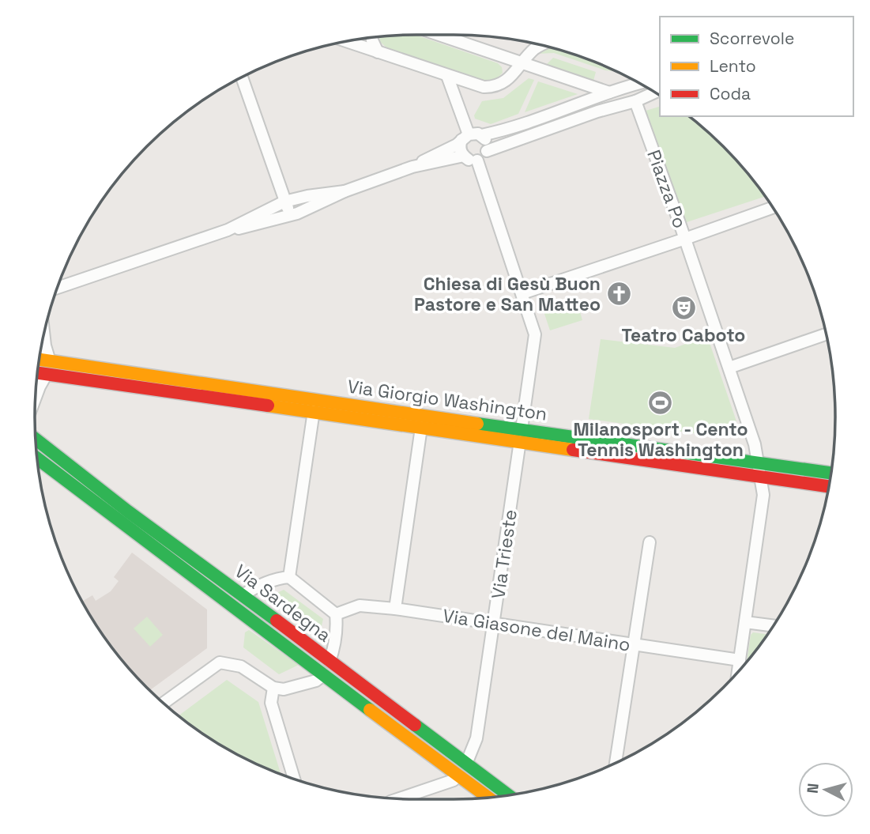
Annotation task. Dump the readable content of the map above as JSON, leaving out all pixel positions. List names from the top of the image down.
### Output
{
  "streets": {
    "main road": ["Via Giorgio Washington", "Via Sardegna"],
    "street": ["Piazza Po", "Via Trieste", "Via Giasone del Maino"]
  },
  "crossings": [
    ["Via Giorgio Washington", "Via Trieste"],
    ["Via Trieste", "Via Sardegna"],
    ["Via Trieste", "Via Giasone del Maino"]
  ],
  "places": {
    "church": ["Chiesa di Gesù Buon Pastore e San Matteo"],
    "theatre": ["Teatro Caboto"],
    "sports": ["Milanosport - Cento Tennis Washington"]
  },
  "legend": ["Scorrevole", "Lento", "Coda"],
  "north": "left"
}
